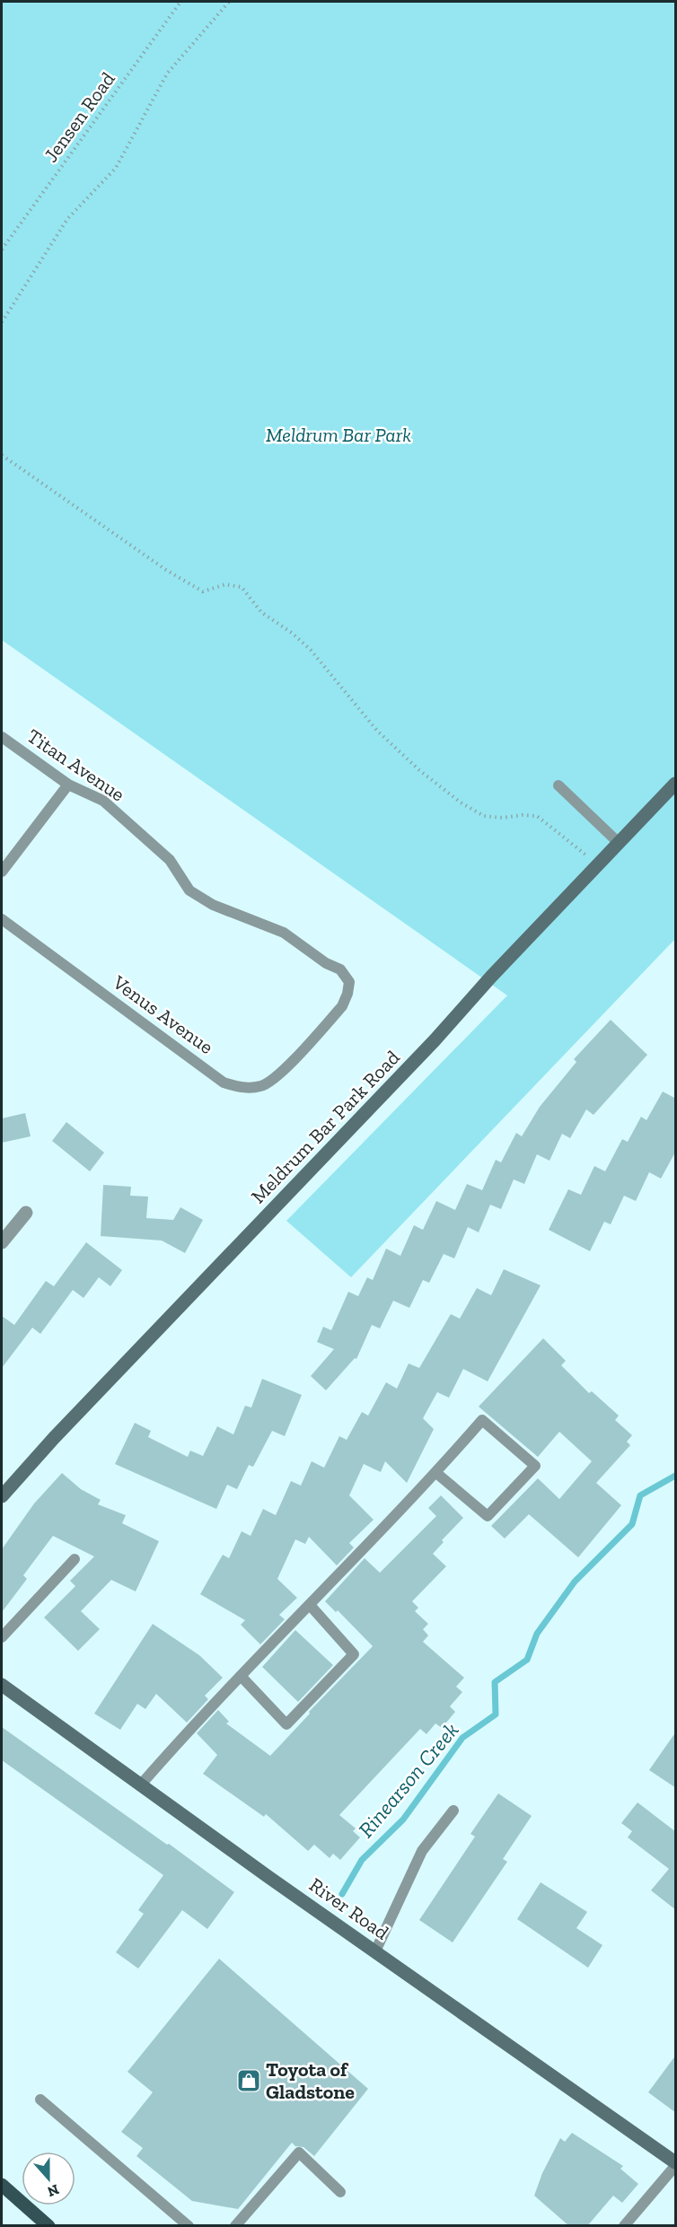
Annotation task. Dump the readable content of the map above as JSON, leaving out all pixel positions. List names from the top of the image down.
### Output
{
  "streets": {
    "street": ["Meldrum Bar Park Road", "River Road"],
    "lane": ["Titan Avenue", "Venus Avenue"],
    "path": ["Jensen Road"]
  },
  "crossings": [
    ["Titan Avenue", "Venus Avenue"]
  ],
  "water": ["Rinearson Creek"],
  "parks": ["Meldrum Bar Park"],
  "places": {
    "shop": ["Toyota of Gladstone"]
  },
  "north": "bottom"
}
